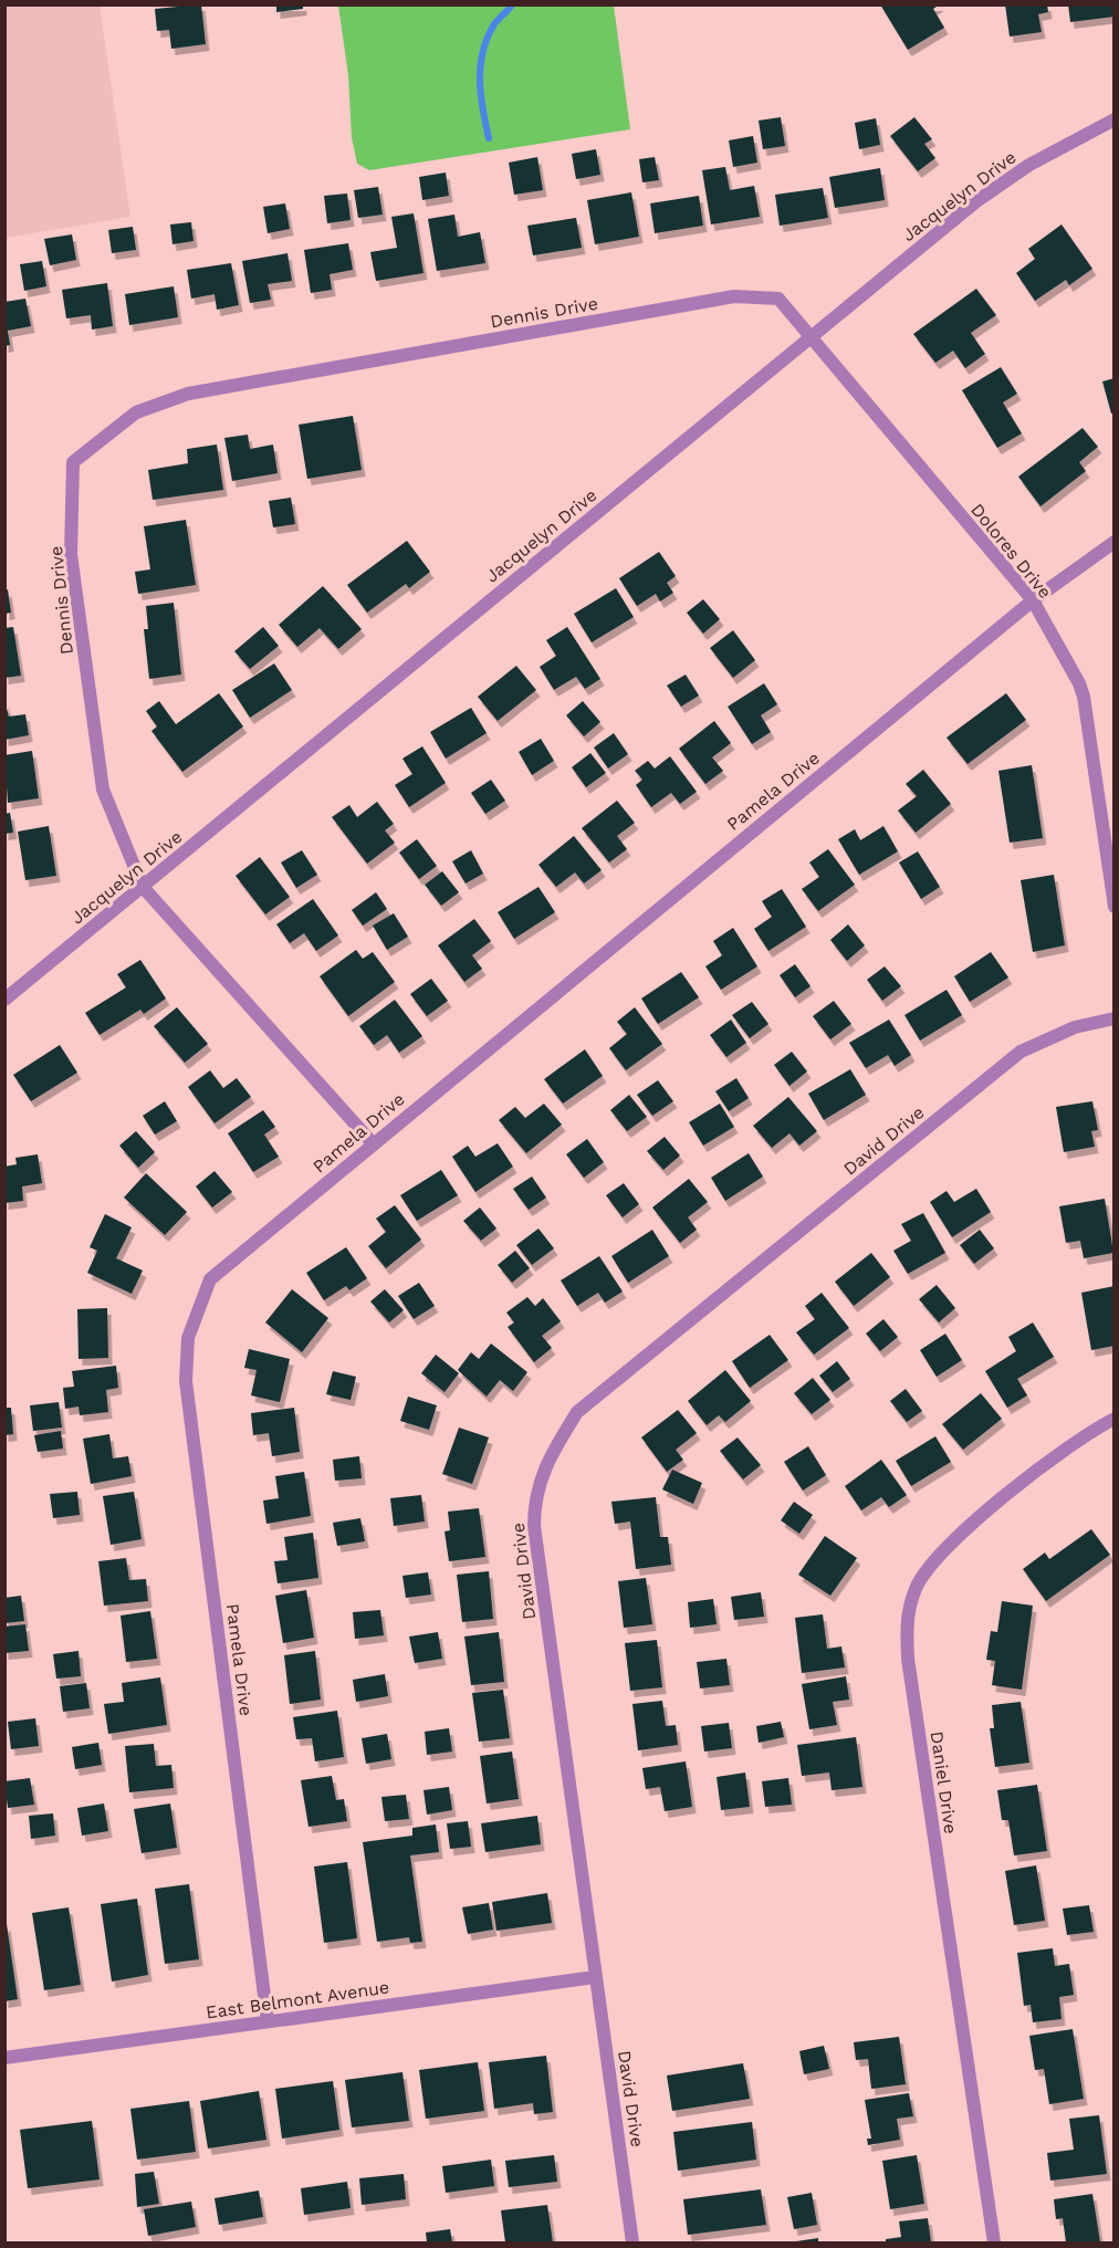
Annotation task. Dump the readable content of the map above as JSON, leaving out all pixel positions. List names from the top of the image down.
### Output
{
  "streets": {
    "street": [
      "Jacquelyn Drive",
      "Dennis Drive",
      "Dolores Drive",
      "Pamela Drive",
      "David Drive",
      "Daniel Drive",
      "East Belmont Avenue"
    ]
  },
  "crossings": [
    ["Jacquelyn Drive", "Dennis Drive"],
    ["Jacquelyn Drive", "Dolores Drive"],
    ["Dennis Drive", "Dolores Drive"],
    ["Dennis Drive", "Pamela Drive"],
    ["Dolores Drive", "Pamela Drive"],
    ["Pamela Drive", "East Belmont Avenue"],
    ["David Drive", "East Belmont Avenue"]
  ]
}
